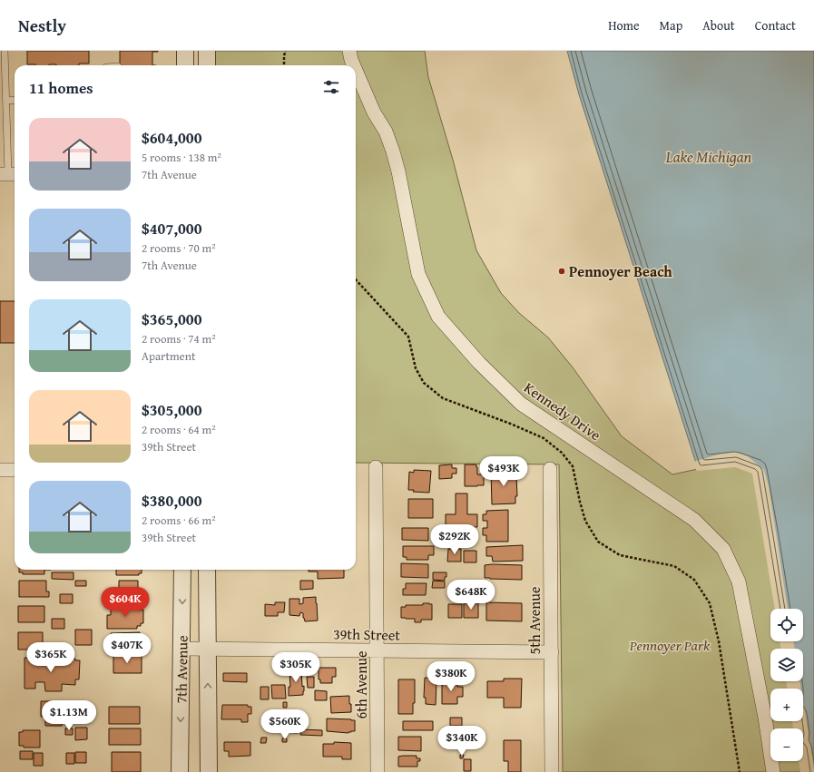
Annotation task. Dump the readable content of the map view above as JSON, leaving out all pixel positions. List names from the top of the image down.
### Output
{
  "streets": {
    "street": [
      "Kennedy Drive",
      "5th Avenue",
      "39th Street",
      "7th Avenue",
      "6th Avenue"
    ]
  },
  "crossings": [
    ["5th Avenue", "39th Street"],
    ["39th Street", "7th Avenue"],
    ["39th Street", "6th Avenue"]
  ],
  "water": ["Lake Michigan"],
  "parks": ["Pennoyer Park"],
  "places": ["Pennoyer Beach"],
  "page": {
    "header": "Nestly",
    "nav": [
      "Home",
      "Map",
      "About",
      "Contact"
    ],
    "heading": "11 homes",
    "list": [
      {
        "name": "$604,000",
        "note": "5 rooms · 138 m² · 7th Avenue"
      },
      {
        "name": "$407,000",
        "note": "2 rooms · 70 m² · 7th Avenue"
      },
      {
        "name": "$365,000",
        "note": "2 rooms · 74 m² · Apartment"
      },
      {
        "name": "$305,000",
        "note": "2 rooms · 64 m² · 39th Street"
      },
      {
        "name": "$380,000",
        "note": "2 rooms · 66 m² · 39th Street"
      }
    ],
    "price": [
      "$493K",
      "$292K",
      "$648K",
      "$604K",
      "$407K",
      "$365K",
      "$305K",
      "$380K",
      "$1.13M",
      "$560K",
      "$340K"
    ],
    "map_buttons": ["+", "−"]
  }
}
